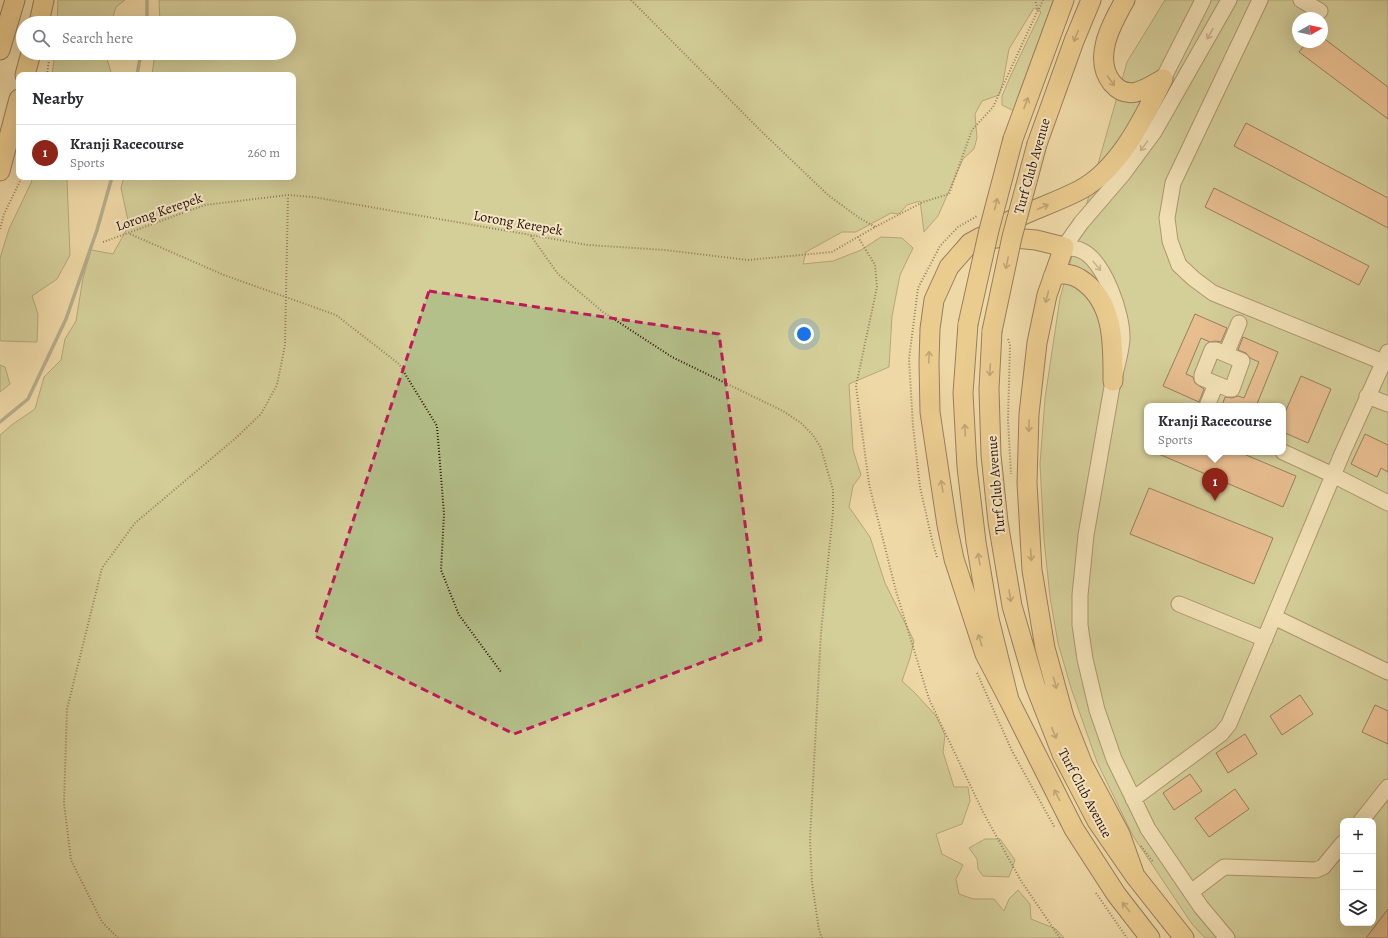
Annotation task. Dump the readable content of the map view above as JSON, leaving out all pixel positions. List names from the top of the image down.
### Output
{
  "streets": {
    "main road": ["Turf Club Avenue"],
    "path": ["Lorong Kerepek"]
  },
  "north": "right",
  "page": {
    "search": "Search here",
    "heading": "Nearby",
    "list": [
      {
        "mark": "1",
        "name": "Kranji Racecourse",
        "note": "Sports",
        "value": "260 m"
      }
    ],
    "popup": ["Kranji Racecourse", "Sports"],
    "pins": "1",
    "map_buttons": ["+", "−"]
  }
}
